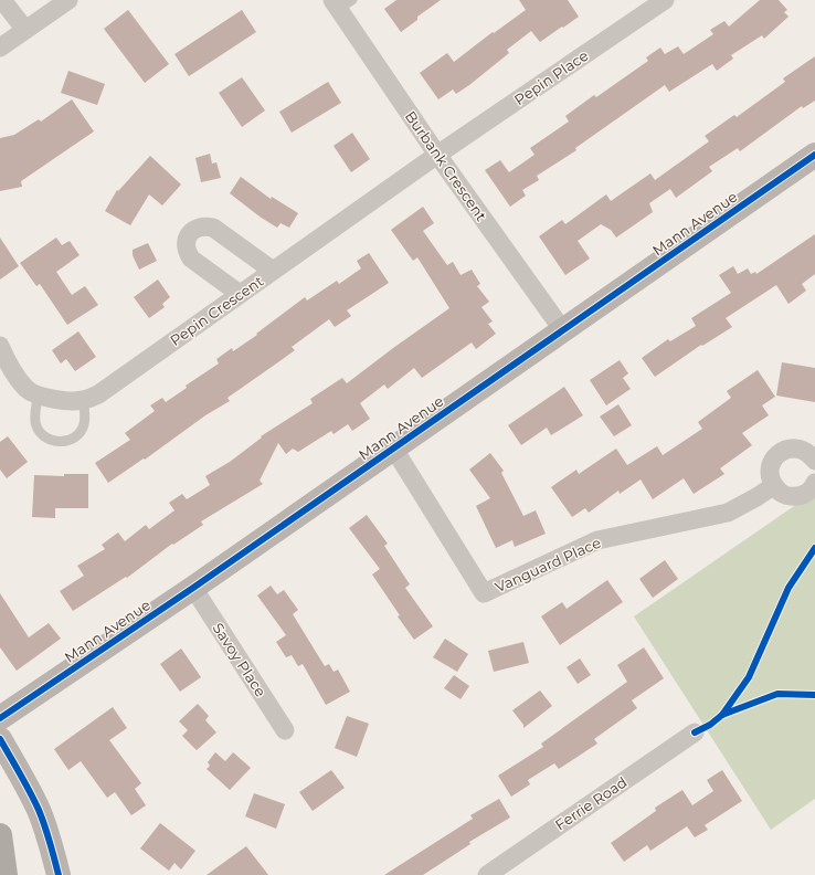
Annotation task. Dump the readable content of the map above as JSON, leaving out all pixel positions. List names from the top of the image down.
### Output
{
  "streets": {
    "main road": ["Mann Avenue"],
    "street": [
      "Pepin Place",
      "Burbank Crescent",
      "Pepin Crescent",
      "Vanguard Place",
      "Savoy Place",
      "Ferrie Road"
    ]
  },
  "crossings": [
    ["Pepin Place", "Burbank Crescent"],
    ["Pepin Place", "Pepin Crescent"],
    ["Burbank Crescent", "Mann Avenue"],
    ["Burbank Crescent", "Pepin Crescent"],
    ["Mann Avenue", "Vanguard Place"],
    ["Mann Avenue", "Savoy Place"]
  ]
}
